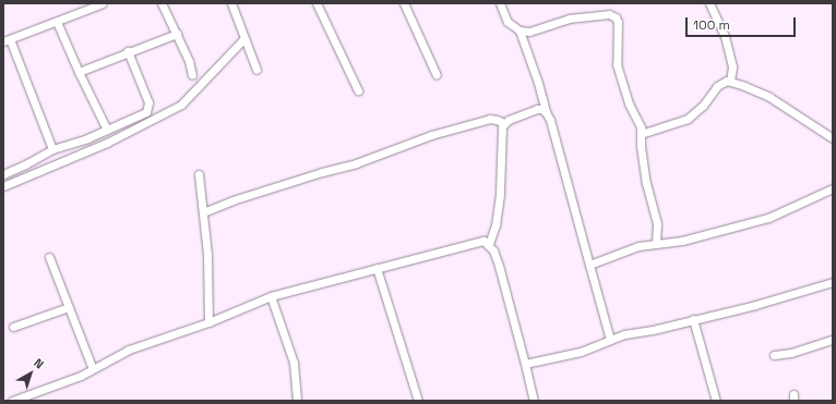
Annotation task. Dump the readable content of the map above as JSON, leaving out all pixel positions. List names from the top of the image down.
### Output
{
  "scale_bar": "100 m",
  "north": "top right"
}
